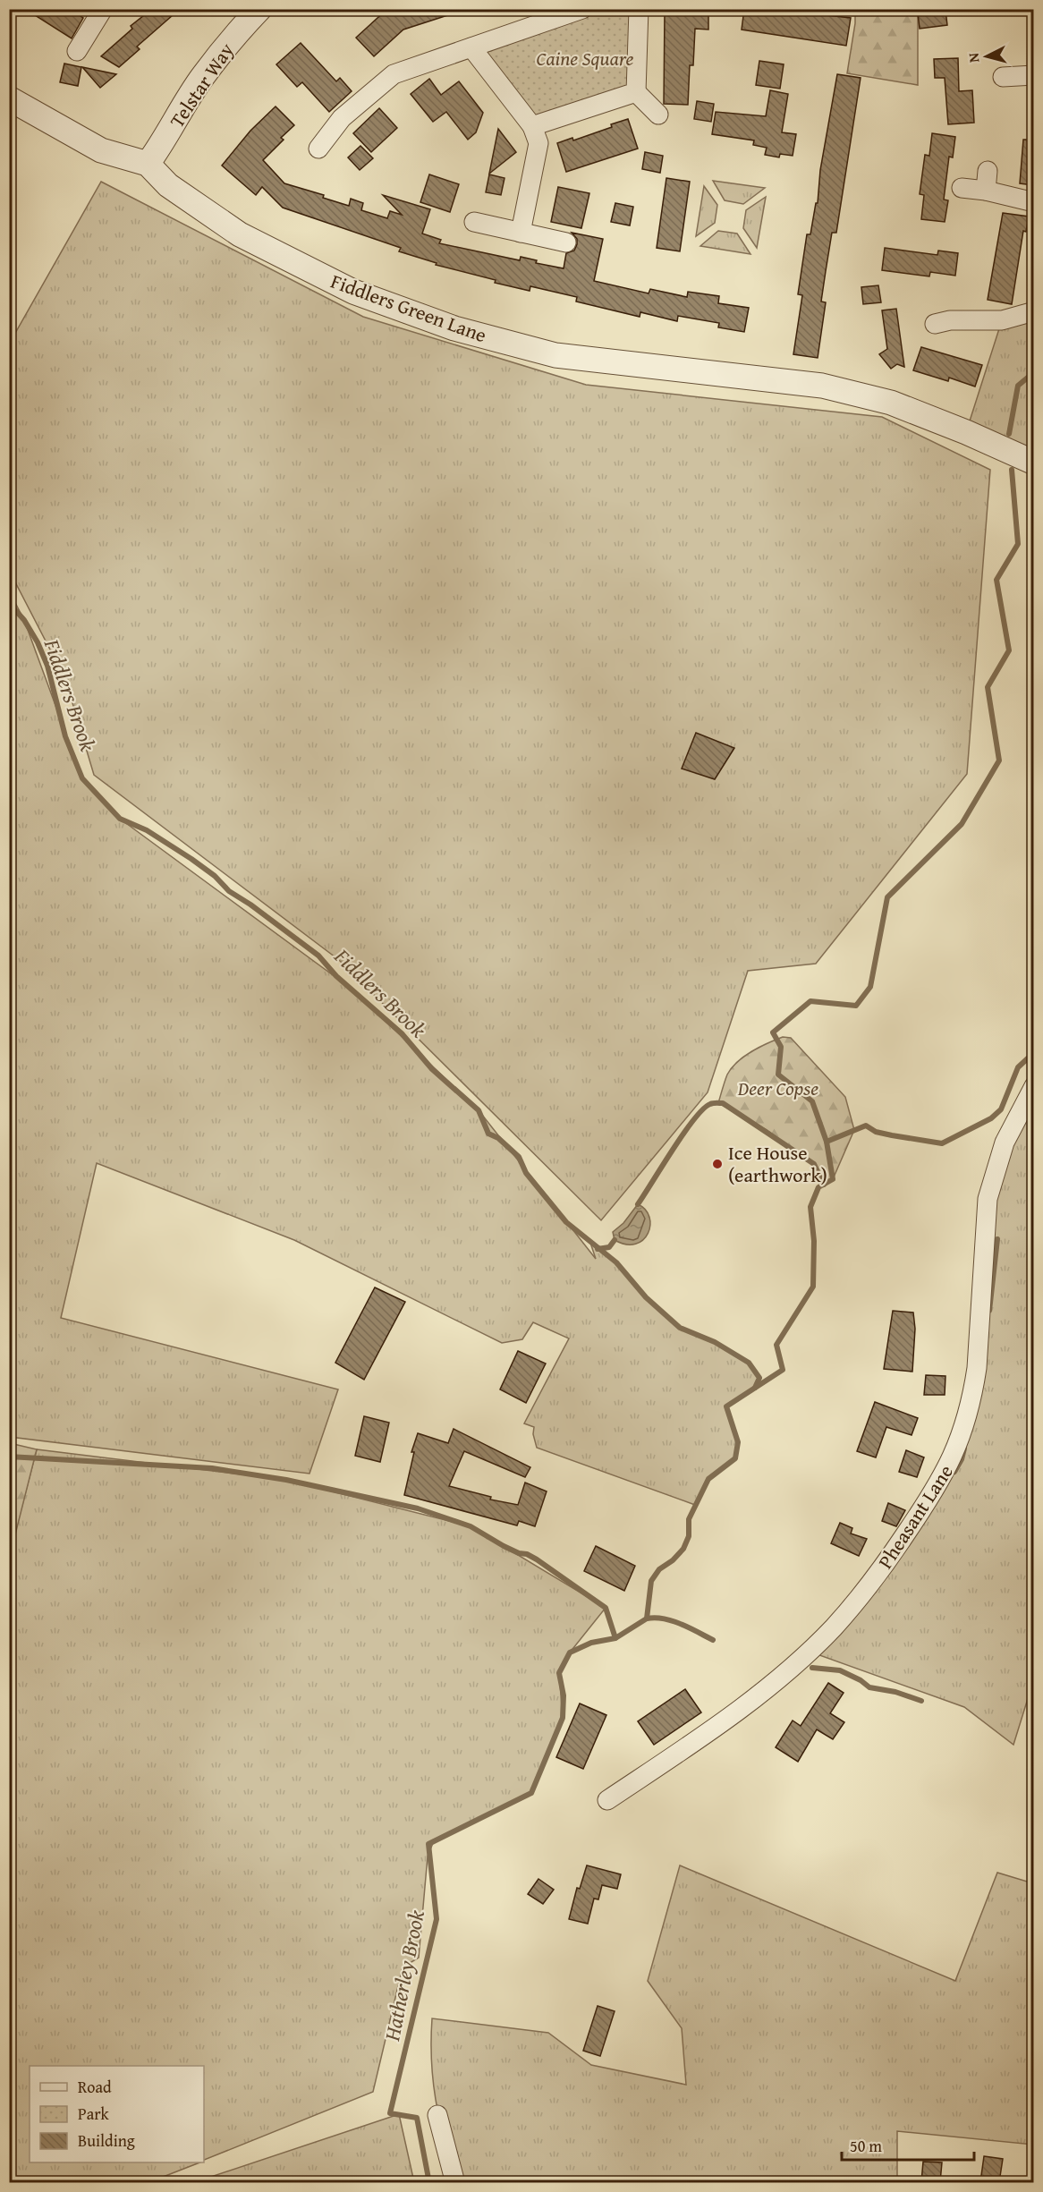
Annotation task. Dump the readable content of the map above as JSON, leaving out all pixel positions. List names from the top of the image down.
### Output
{
  "streets": {
    "street": ["Telstar Way", "Fiddlers Green Lane", "Pheasant Lane"]
  },
  "crossings": [
    ["Telstar Way", "Fiddlers Green Lane"]
  ],
  "water": ["Fiddlers Brook", "Hatherley Brook"],
  "parks": ["Caine Square", "Deer Copse"],
  "places": ["Ice House (earthwork)"],
  "legend": ["Road", "Park", "Building"],
  "scale_bar": "50 m",
  "north": "left"
}
